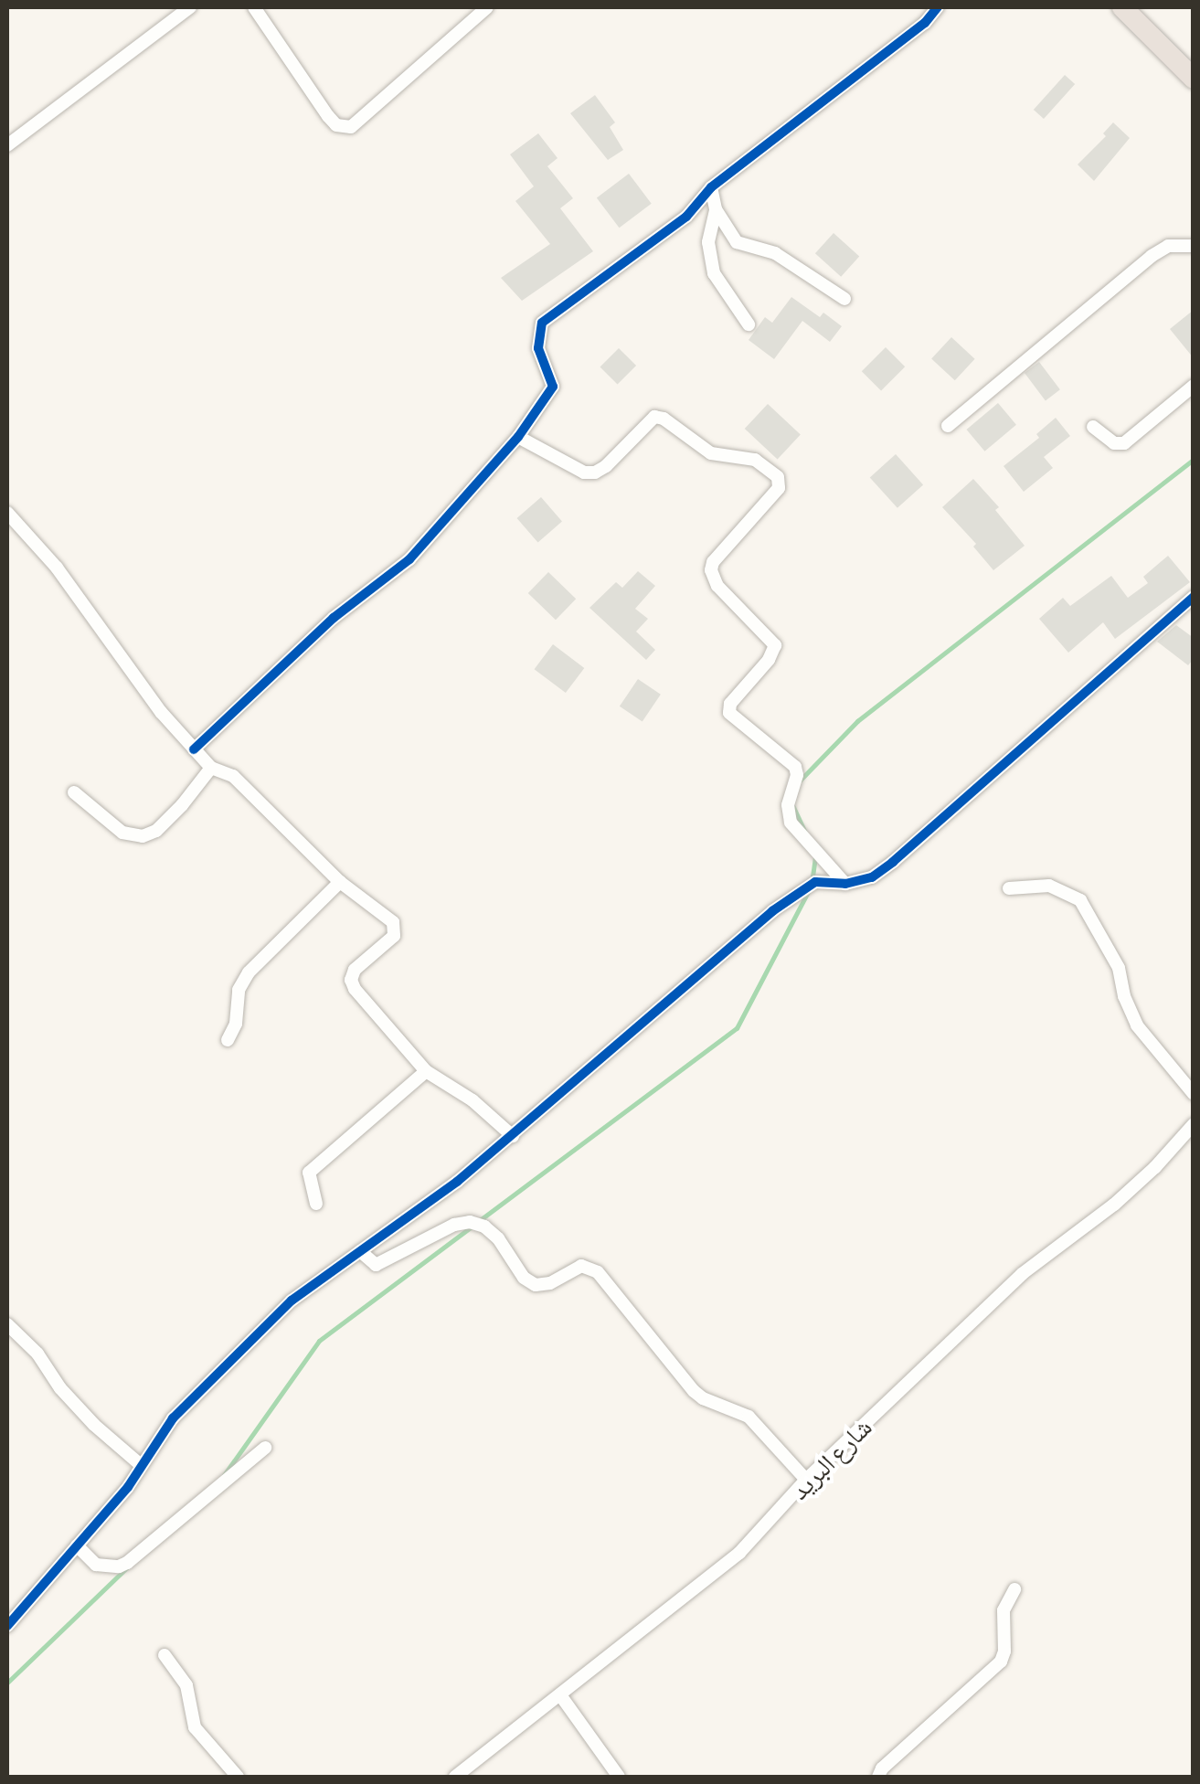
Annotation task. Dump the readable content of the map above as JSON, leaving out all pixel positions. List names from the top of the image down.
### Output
{
  "streets": {
    "street": ["شارع البريد"]
  }
}
